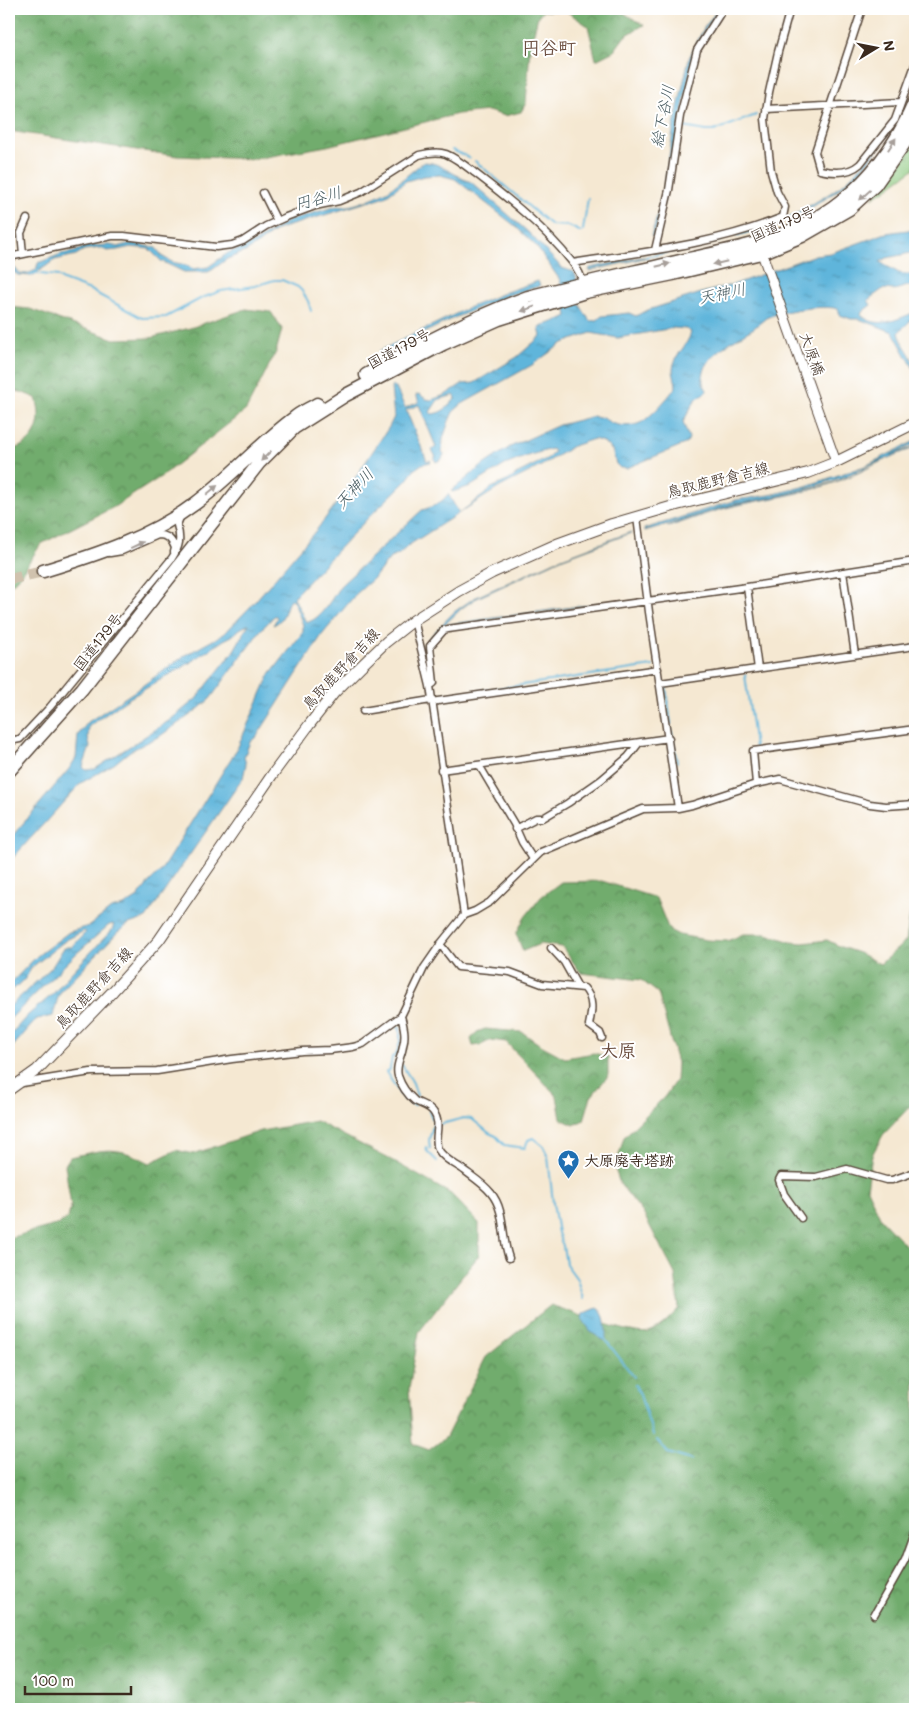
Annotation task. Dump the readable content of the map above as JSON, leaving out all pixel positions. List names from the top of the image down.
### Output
{
  "streets": {
    "highway": ["国道179号"],
    "main road": ["鳥取鹿野倉吉線"],
    "street": ["大原橋"]
  },
  "crossings": [
    ["国道179号", "大原橋"],
    ["大原橋", "鳥取鹿野倉吉線"]
  ],
  "districts": ["円谷町", "大原"],
  "water": ["絵下谷川", "円谷川", "天神川"],
  "places": {
    "place": ["大原廃寺塔跡"]
  },
  "scale_bar": "100 m",
  "north": "right"
}
